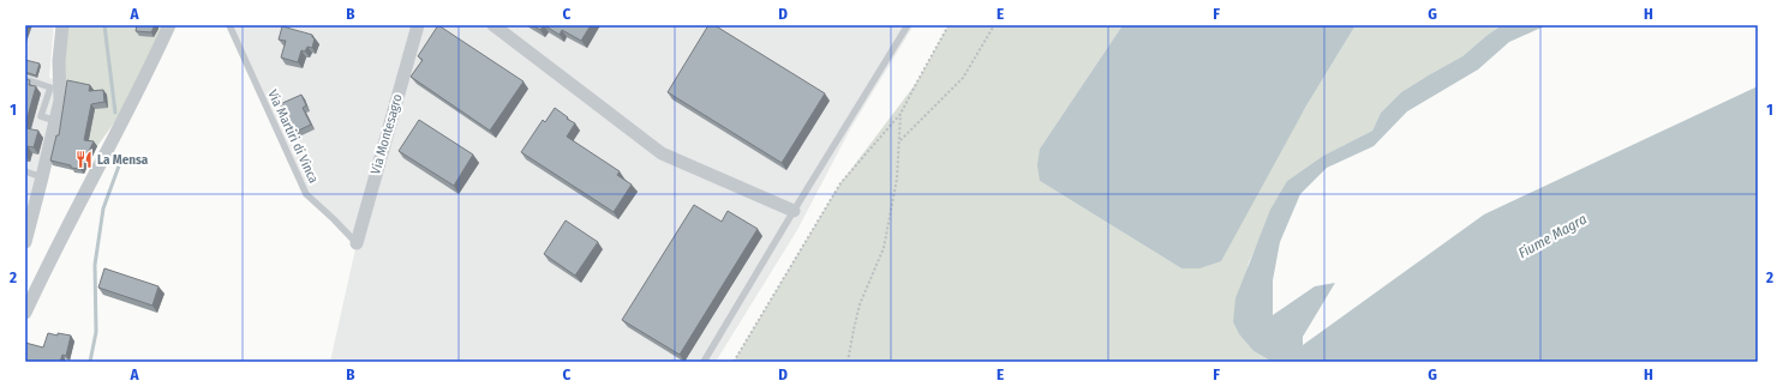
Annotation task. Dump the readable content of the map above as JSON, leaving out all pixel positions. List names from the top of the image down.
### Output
{
  "streets": {
    "street": ["Via Montesagro"],
    "lane": ["Via Martiri di Vinca"]
  },
  "crossings": [
    ["Via Montesagro", "Via Martiri di Vinca"]
  ],
  "water": ["Fiume Magra"],
  "places": {
    "restaurant": ["La Mensa"]
  },
  "grid": {
    "columns": [
      "A",
      "B",
      "C",
      "D",
      "E",
      "F",
      "G",
      "H"
    ],
    "rows": ["1", "2"]
  }
}
